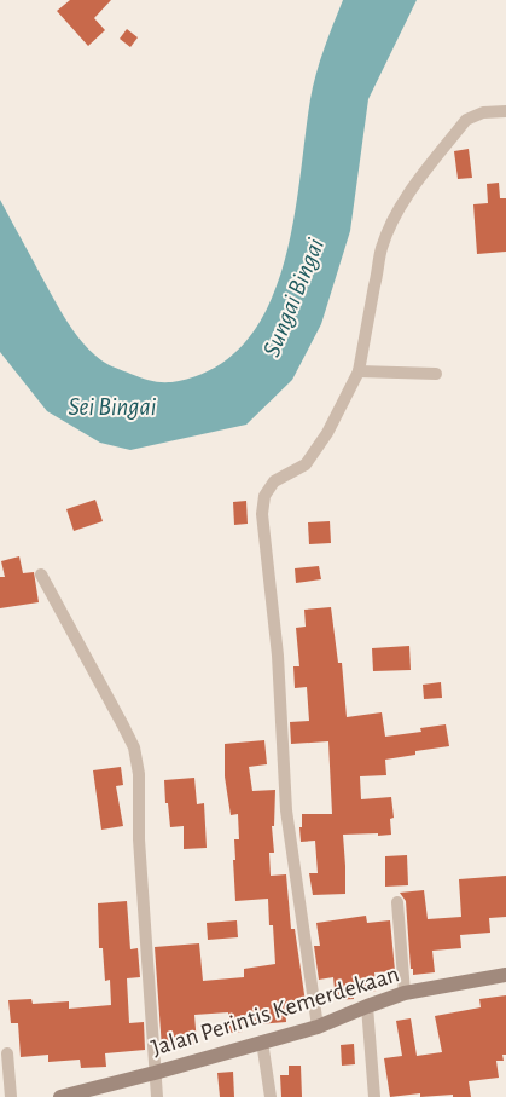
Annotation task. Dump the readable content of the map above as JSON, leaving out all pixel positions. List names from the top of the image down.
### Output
{
  "streets": {
    "street": ["Jalan Perintis Kemerdekaan"]
  },
  "water": ["Sungai Bingai", "Sei Bingai"]
}
